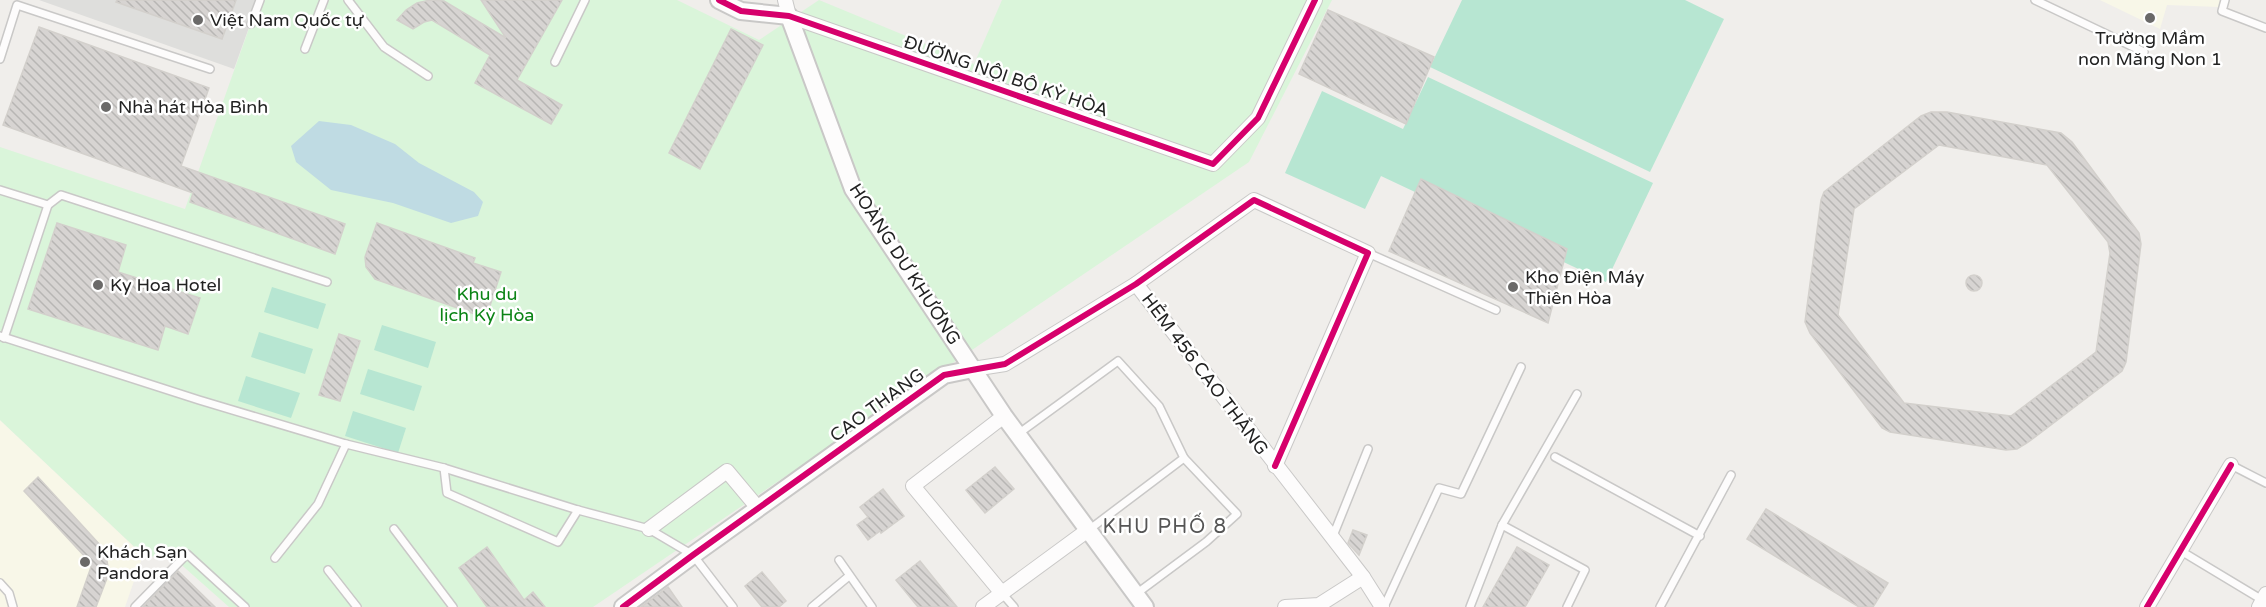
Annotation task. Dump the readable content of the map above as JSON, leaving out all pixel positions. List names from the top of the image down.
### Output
{
  "streets": {
    "street": [
      "ĐƯỜNG NỘI BỘ KỲ HÒA",
      "HOÀNG DƯ KHƯƠNG",
      "HẺM 456 CAO THẮNG",
      "CAO THANG"
    ]
  },
  "crossings": [
    ["ĐƯỜNG NỘI BỘ KỲ HÒA", "HOÀNG DƯ KHƯƠNG"],
    ["HOÀNG DƯ KHƯƠNG", "CAO THANG"],
    ["HẺM 456 CAO THẮNG", "CAO THANG"]
  ],
  "districts": ["KHU PHỐ 8"],
  "parks": ["Khu du lịch Kỳ Hòa"],
  "places": [
    "Trường Mầm non Măng Non 1",
    "Việt Nam Quốc tự",
    "Nhà hát Hòa Bình",
    "Ky Hoa Hotel",
    "Kho Điện Máy Thiên Hòa",
    "Khách Sạn Pandora"
  ]
}
